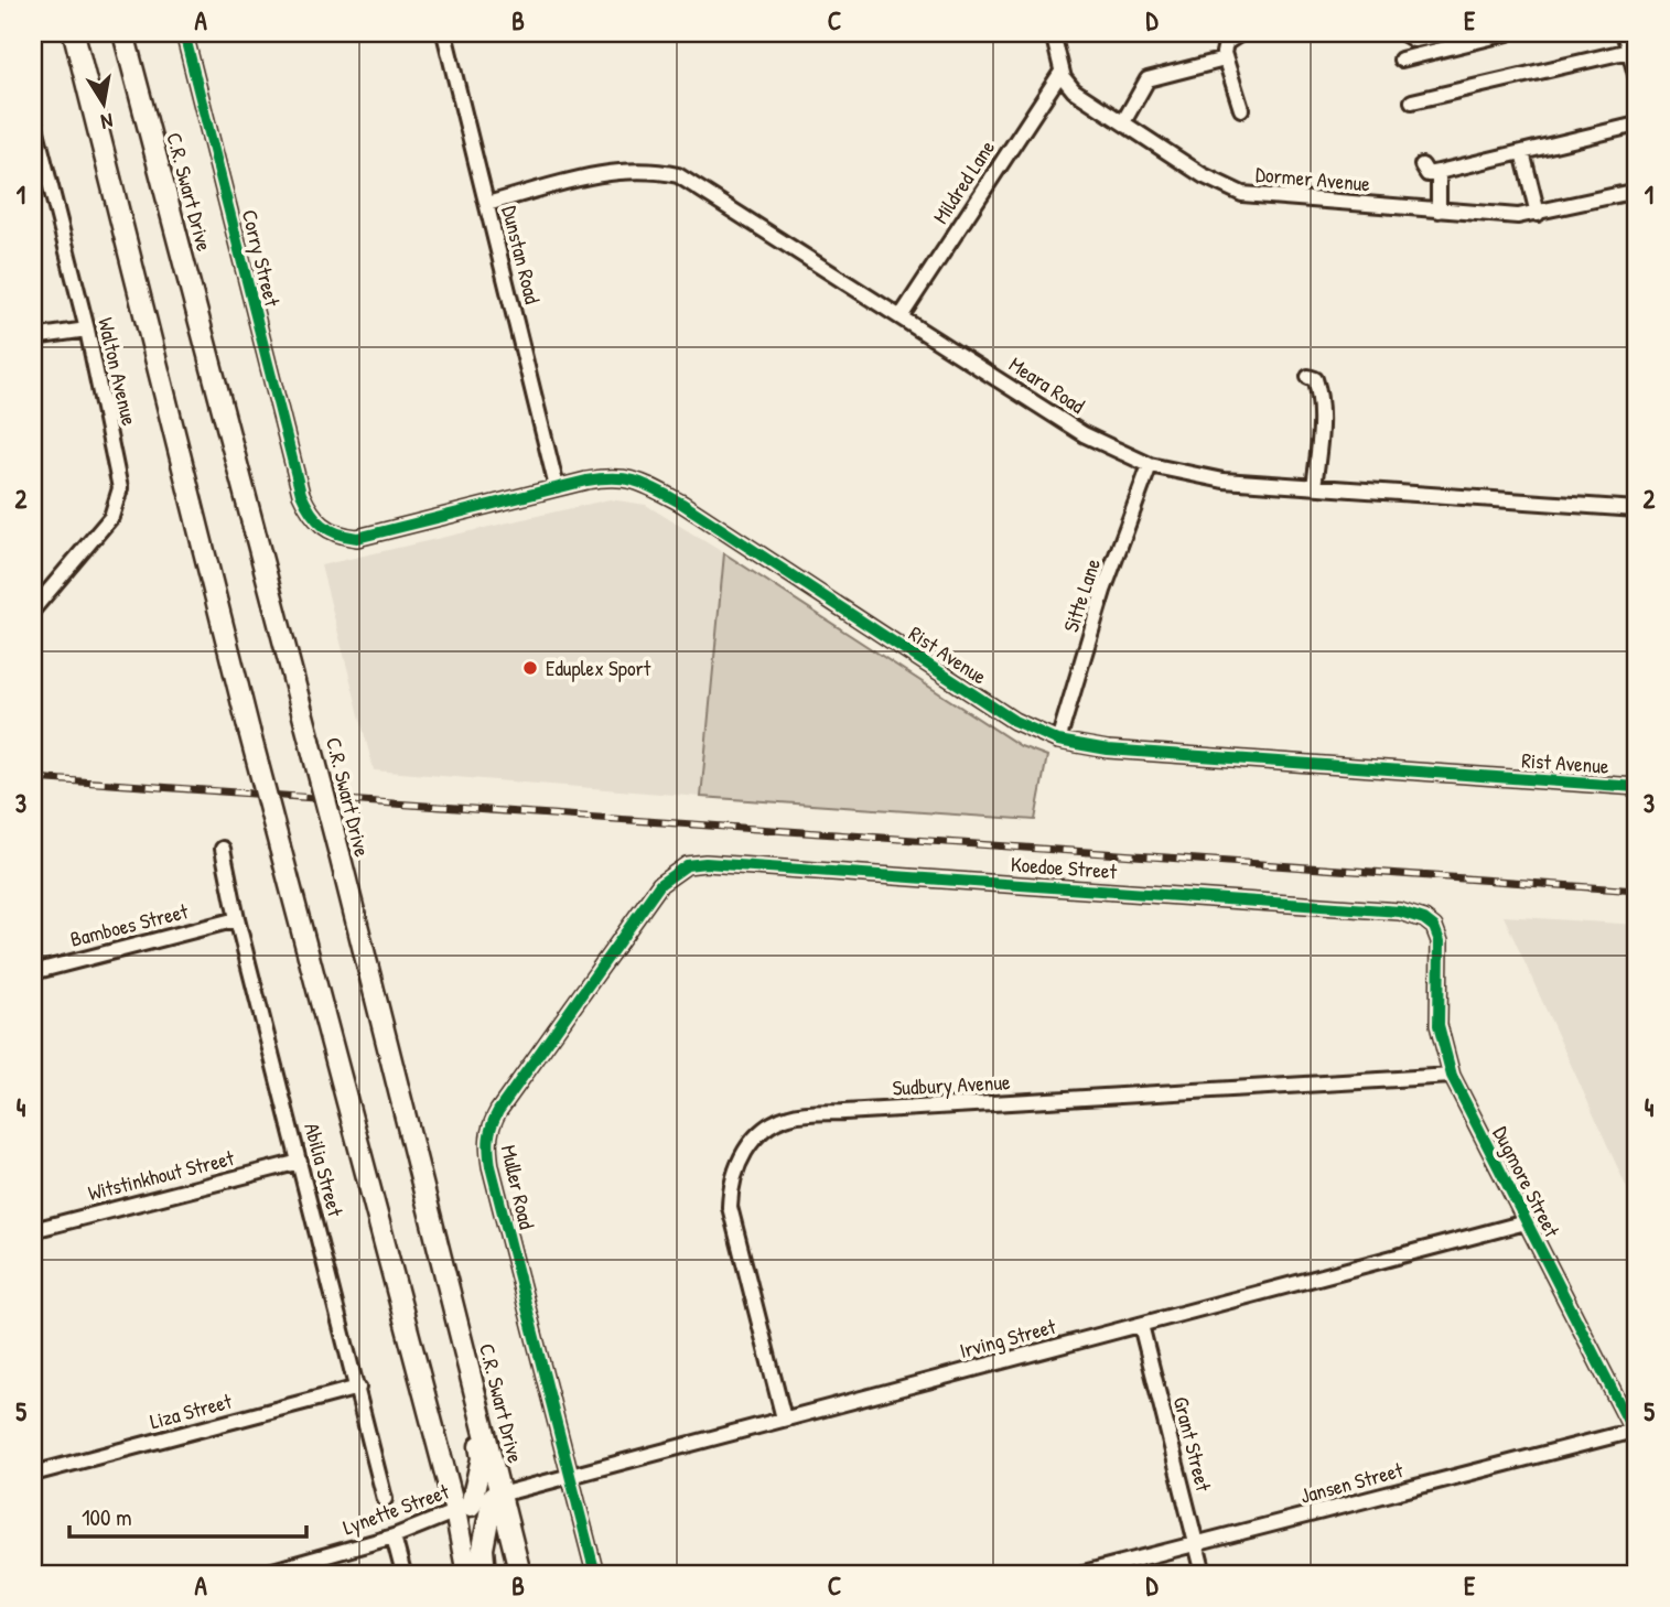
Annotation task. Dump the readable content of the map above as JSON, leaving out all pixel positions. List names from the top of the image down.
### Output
{
  "streets": {
    "main road": ["C.R. Swart Drive"],
    "street": [
      "Dormer Avenue",
      "Mildred Lane",
      "Dunstan Road",
      "Corry Street",
      "Walton Avenue",
      "Meara Road",
      "Sitte Lane",
      "Rist Avenue",
      "Koedoe Street",
      "Bamboes Street",
      "Sudbury Avenue",
      "Abilia Street",
      "Witstinkhout Street",
      "Dugmore Street",
      "Muller Road",
      "Irving Street",
      "Liza Street",
      "Grant Street",
      "Jansen Street",
      "Lynette Street"
    ]
  },
  "crossings": [
    ["Dormer Avenue", "Mildred Lane"],
    ["Mildred Lane", "Meara Road"],
    ["C.R. Swart Drive", "Irving Street"],
    ["C.R. Swart Drive", "Lynette Street"],
    ["Dunstan Road", "Meara Road"],
    ["Dunstan Road", "Rist Avenue"],
    ["Corry Street", "Rist Avenue"],
    ["Meara Road", "Sitte Lane"],
    ["Sitte Lane", "Rist Avenue"],
    ["Koedoe Street", "Dugmore Street"],
    ["Koedoe Street", "Muller Road"],
    ["Bamboes Street", "Abilia Street"],
    ["Sudbury Avenue", "Dugmore Street"],
    ["Sudbury Avenue", "Irving Street"],
    ["Abilia Street", "Witstinkhout Street"],
    ["Abilia Street", "Liza Street"],
    ["Dugmore Street", "Irving Street"],
    ["Dugmore Street", "Jansen Street"],
    ["Muller Road", "Irving Street"],
    ["Irving Street", "Grant Street"],
    ["Irving Street", "Lynette Street"],
    ["Grant Street", "Jansen Street"]
  ],
  "places": ["Eduplex Sport"],
  "scale_bar": "100 m",
  "north": "bottom",
  "grid": {
    "columns": [
      "A",
      "B",
      "C",
      "D",
      "E"
    ],
    "rows": [
      "1",
      "2",
      "3",
      "4",
      "5"
    ]
  }
}
